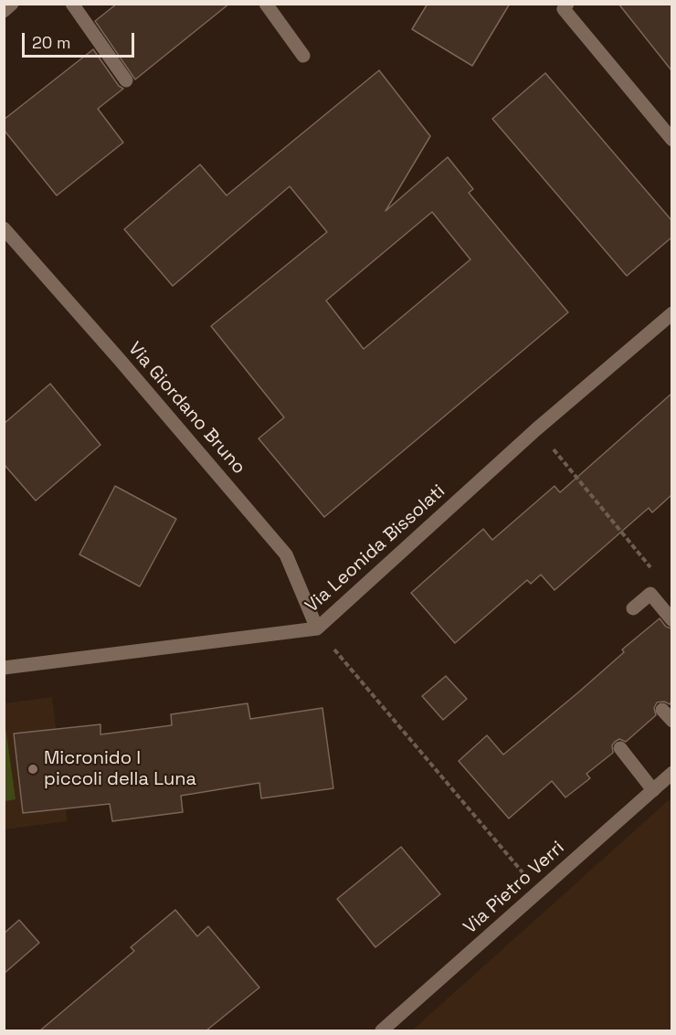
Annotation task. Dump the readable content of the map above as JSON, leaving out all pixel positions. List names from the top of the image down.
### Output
{
  "streets": {
    "street": ["Via Giordano Bruno", "Via Leonida Bissolati", "Via Pietro Verri"]
  },
  "crossings": [
    ["Via Giordano Bruno", "Via Leonida Bissolati"]
  ],
  "places": ["Micronido I piccoli della Luna"],
  "scale_bar": "20 m"
}
